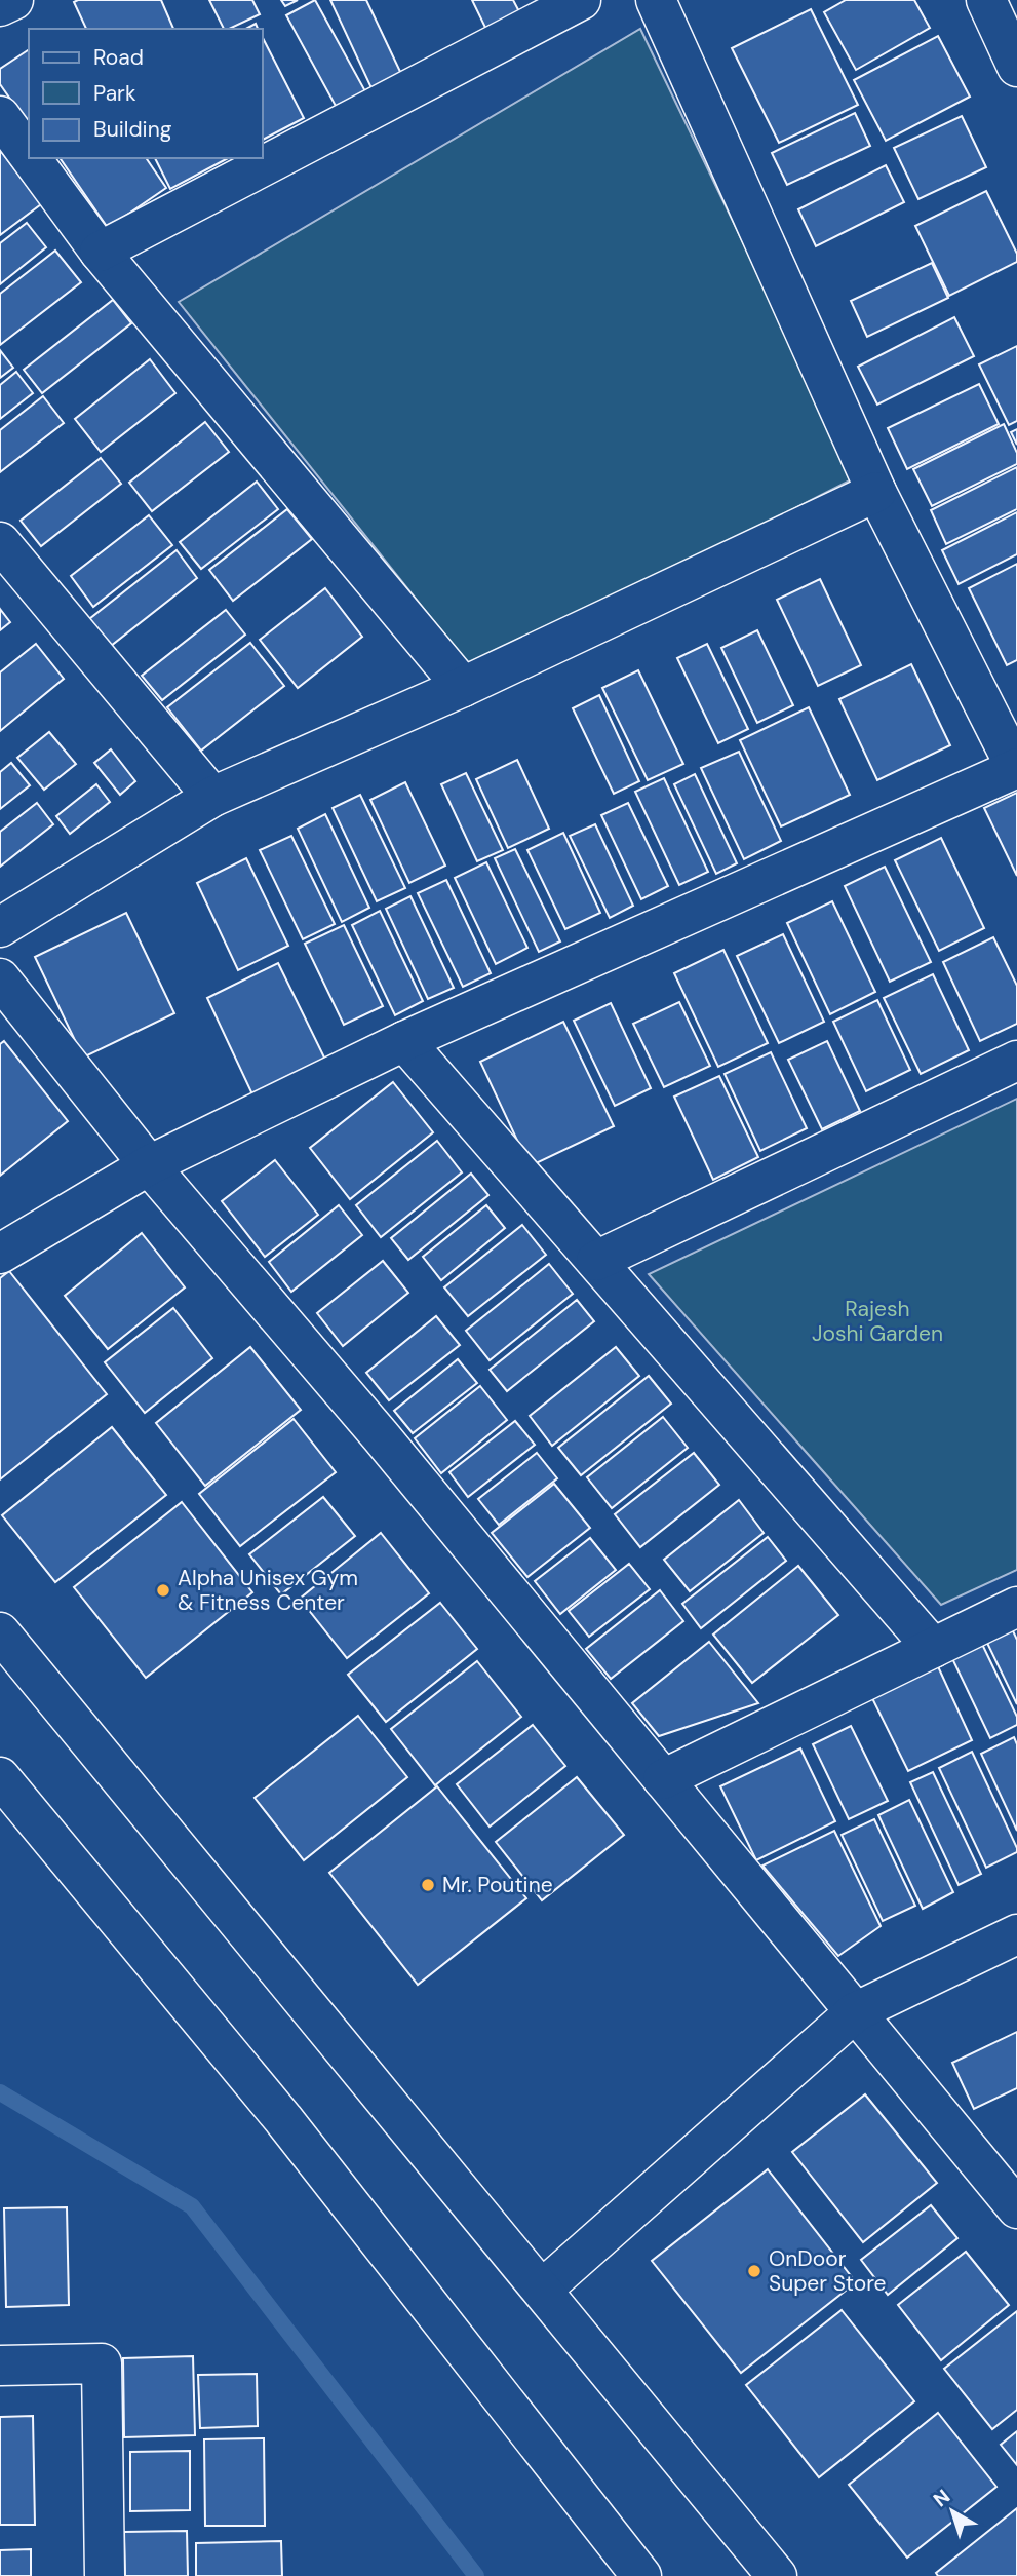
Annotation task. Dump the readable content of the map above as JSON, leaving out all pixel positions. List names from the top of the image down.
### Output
{
  "parks": ["Rajesh Joshi Garden"],
  "places": ["Alpha Unisex Gym & Fitness Center", "Mr. Poutine", "OnDoor Super Store"],
  "legend": ["Road", "Park", "Building"],
  "north": "top left"
}
